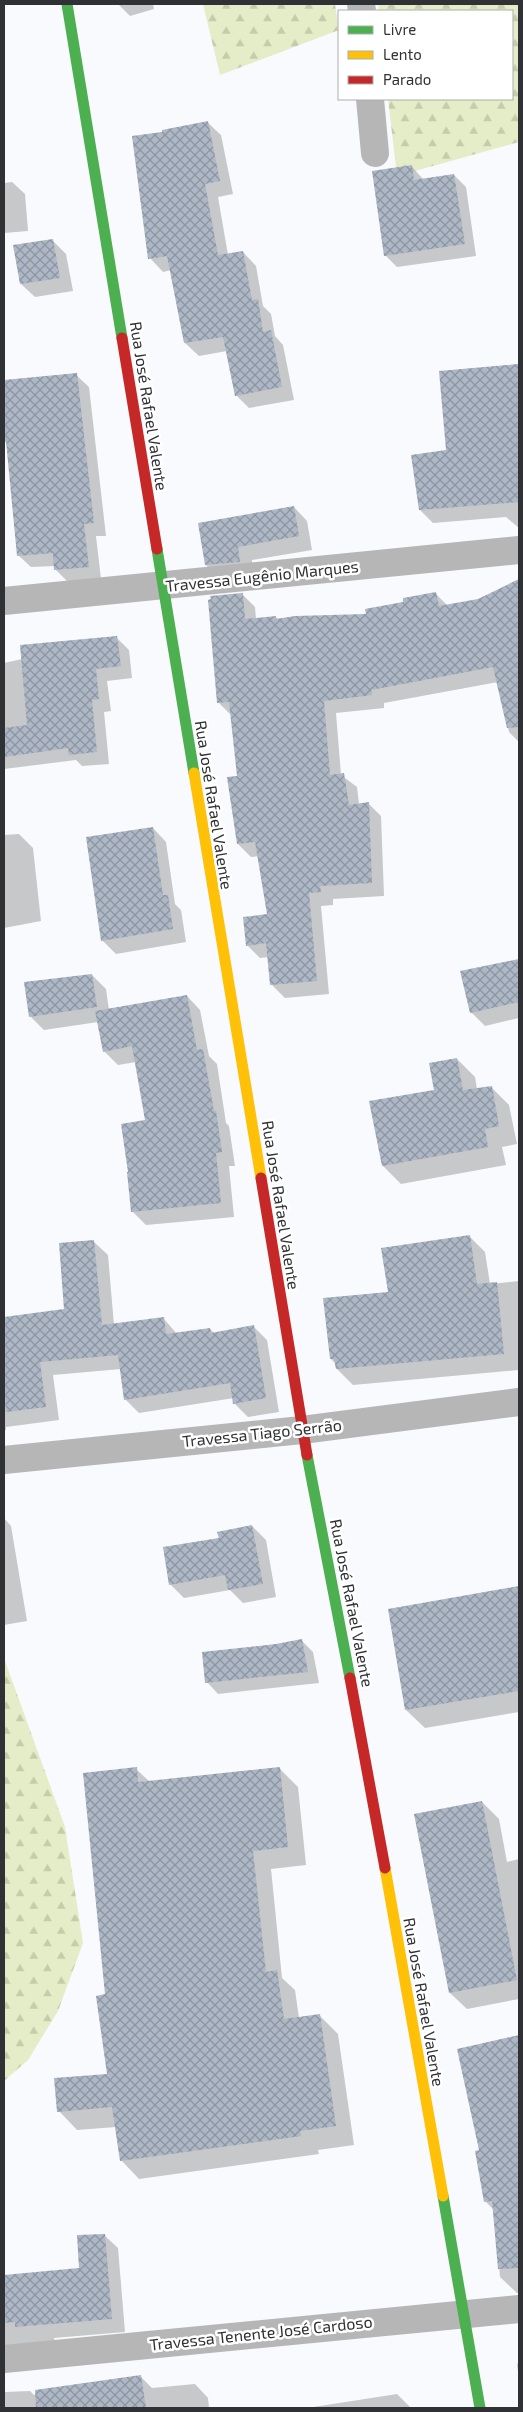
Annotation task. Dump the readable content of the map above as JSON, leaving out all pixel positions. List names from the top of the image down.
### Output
{
  "streets": {
    "street": [
      "Rua José Rafael Valente",
      "Travessa Eugênio Marques",
      "Travessa Tiago Serrão",
      "Travessa Tenente José Cardoso"
    ]
  },
  "crossings": [
    ["Rua José Rafael Valente", "Travessa Eugênio Marques"],
    ["Rua José Rafael Valente", "Travessa Tiago Serrão"],
    ["Rua José Rafael Valente", "Travessa Tenente José Cardoso"]
  ],
  "legend": ["Livre", "Lento", "Parado"]
}
